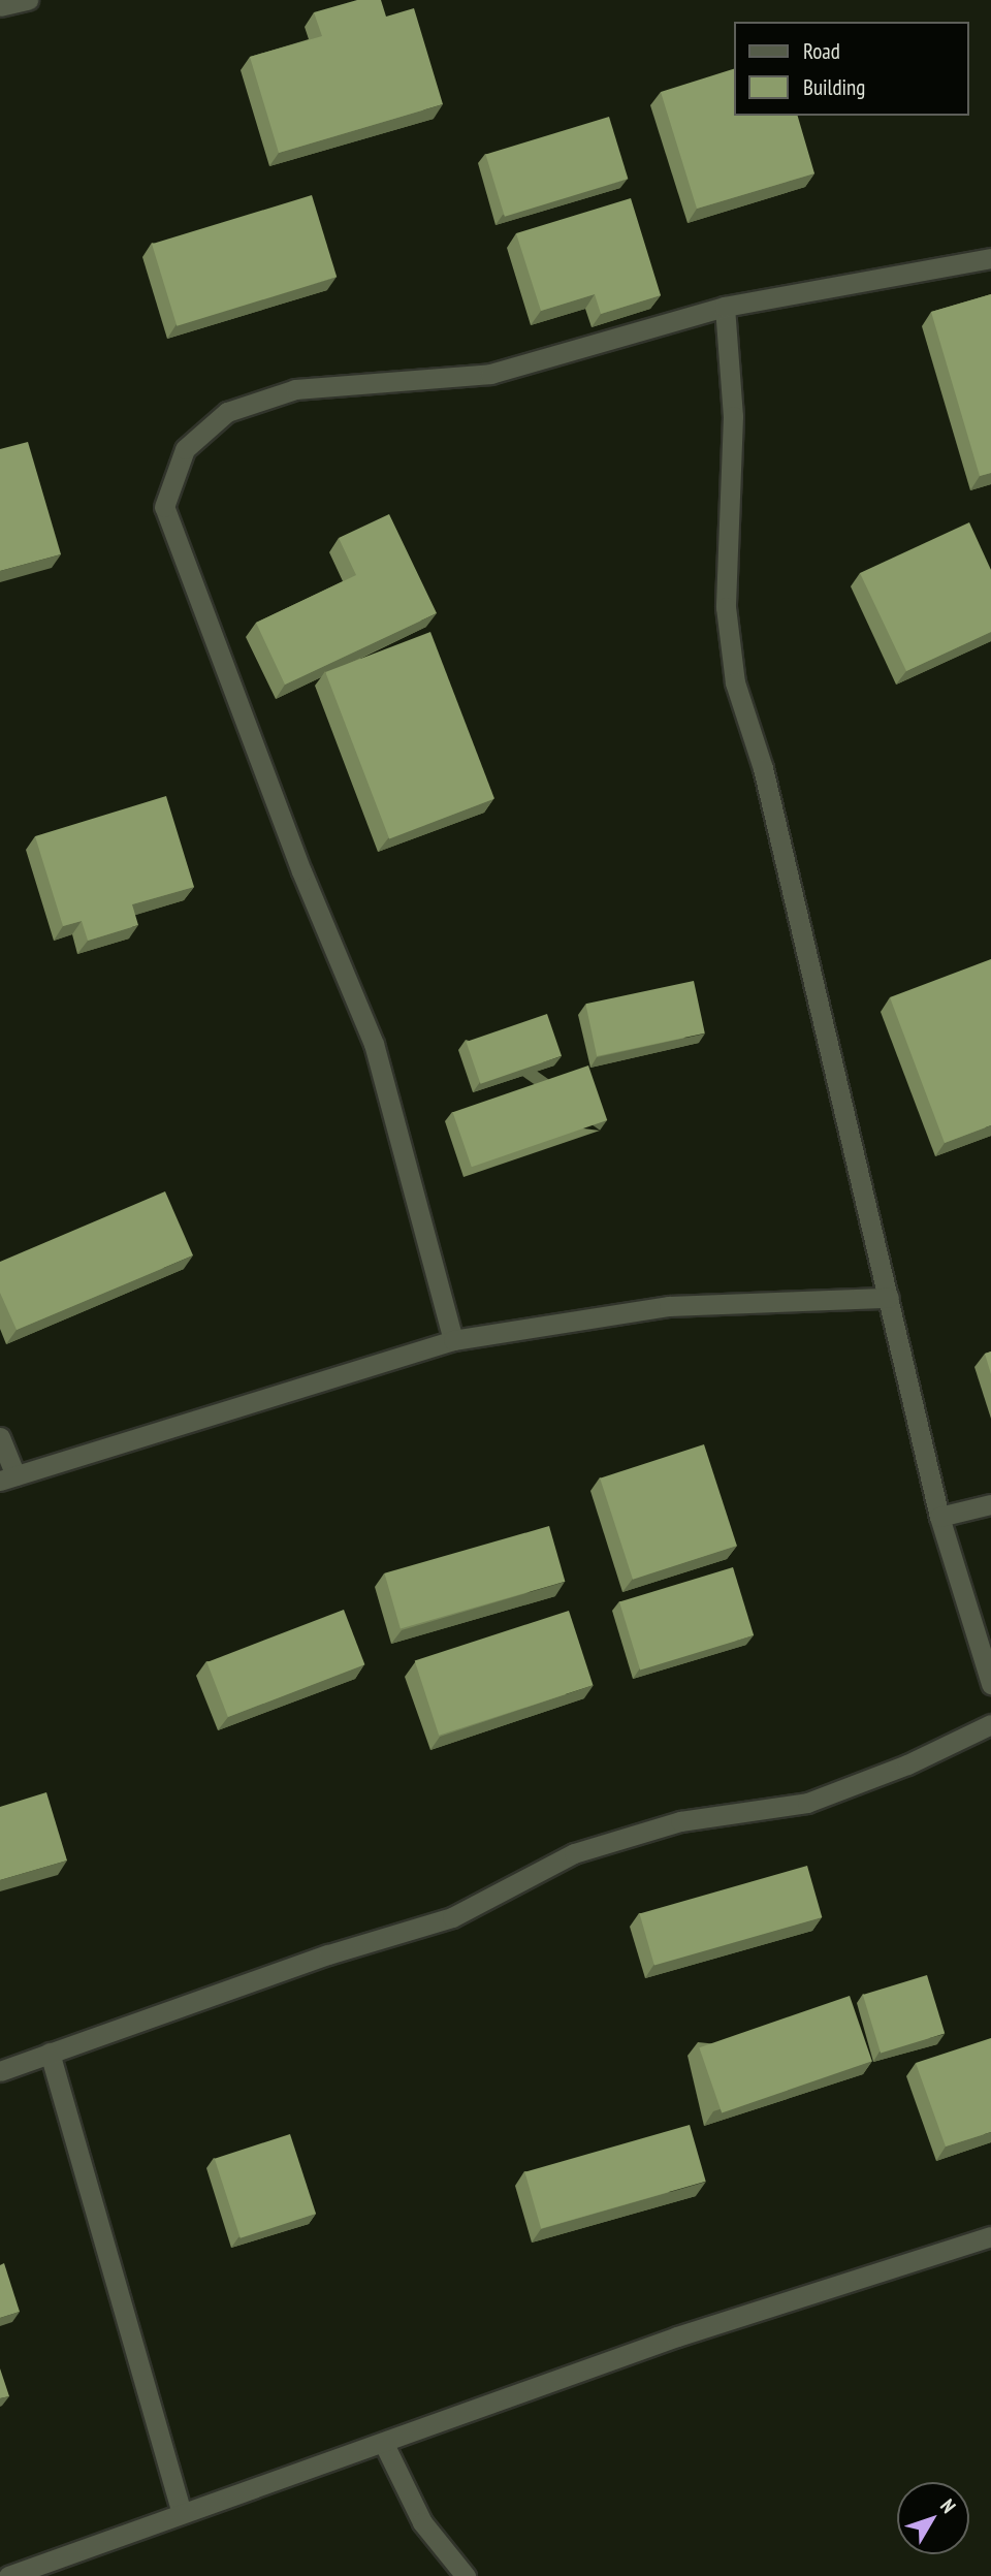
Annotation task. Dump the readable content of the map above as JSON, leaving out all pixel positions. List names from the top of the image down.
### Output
{
  "legend": ["Road", "Building"],
  "north": "top right"
}
